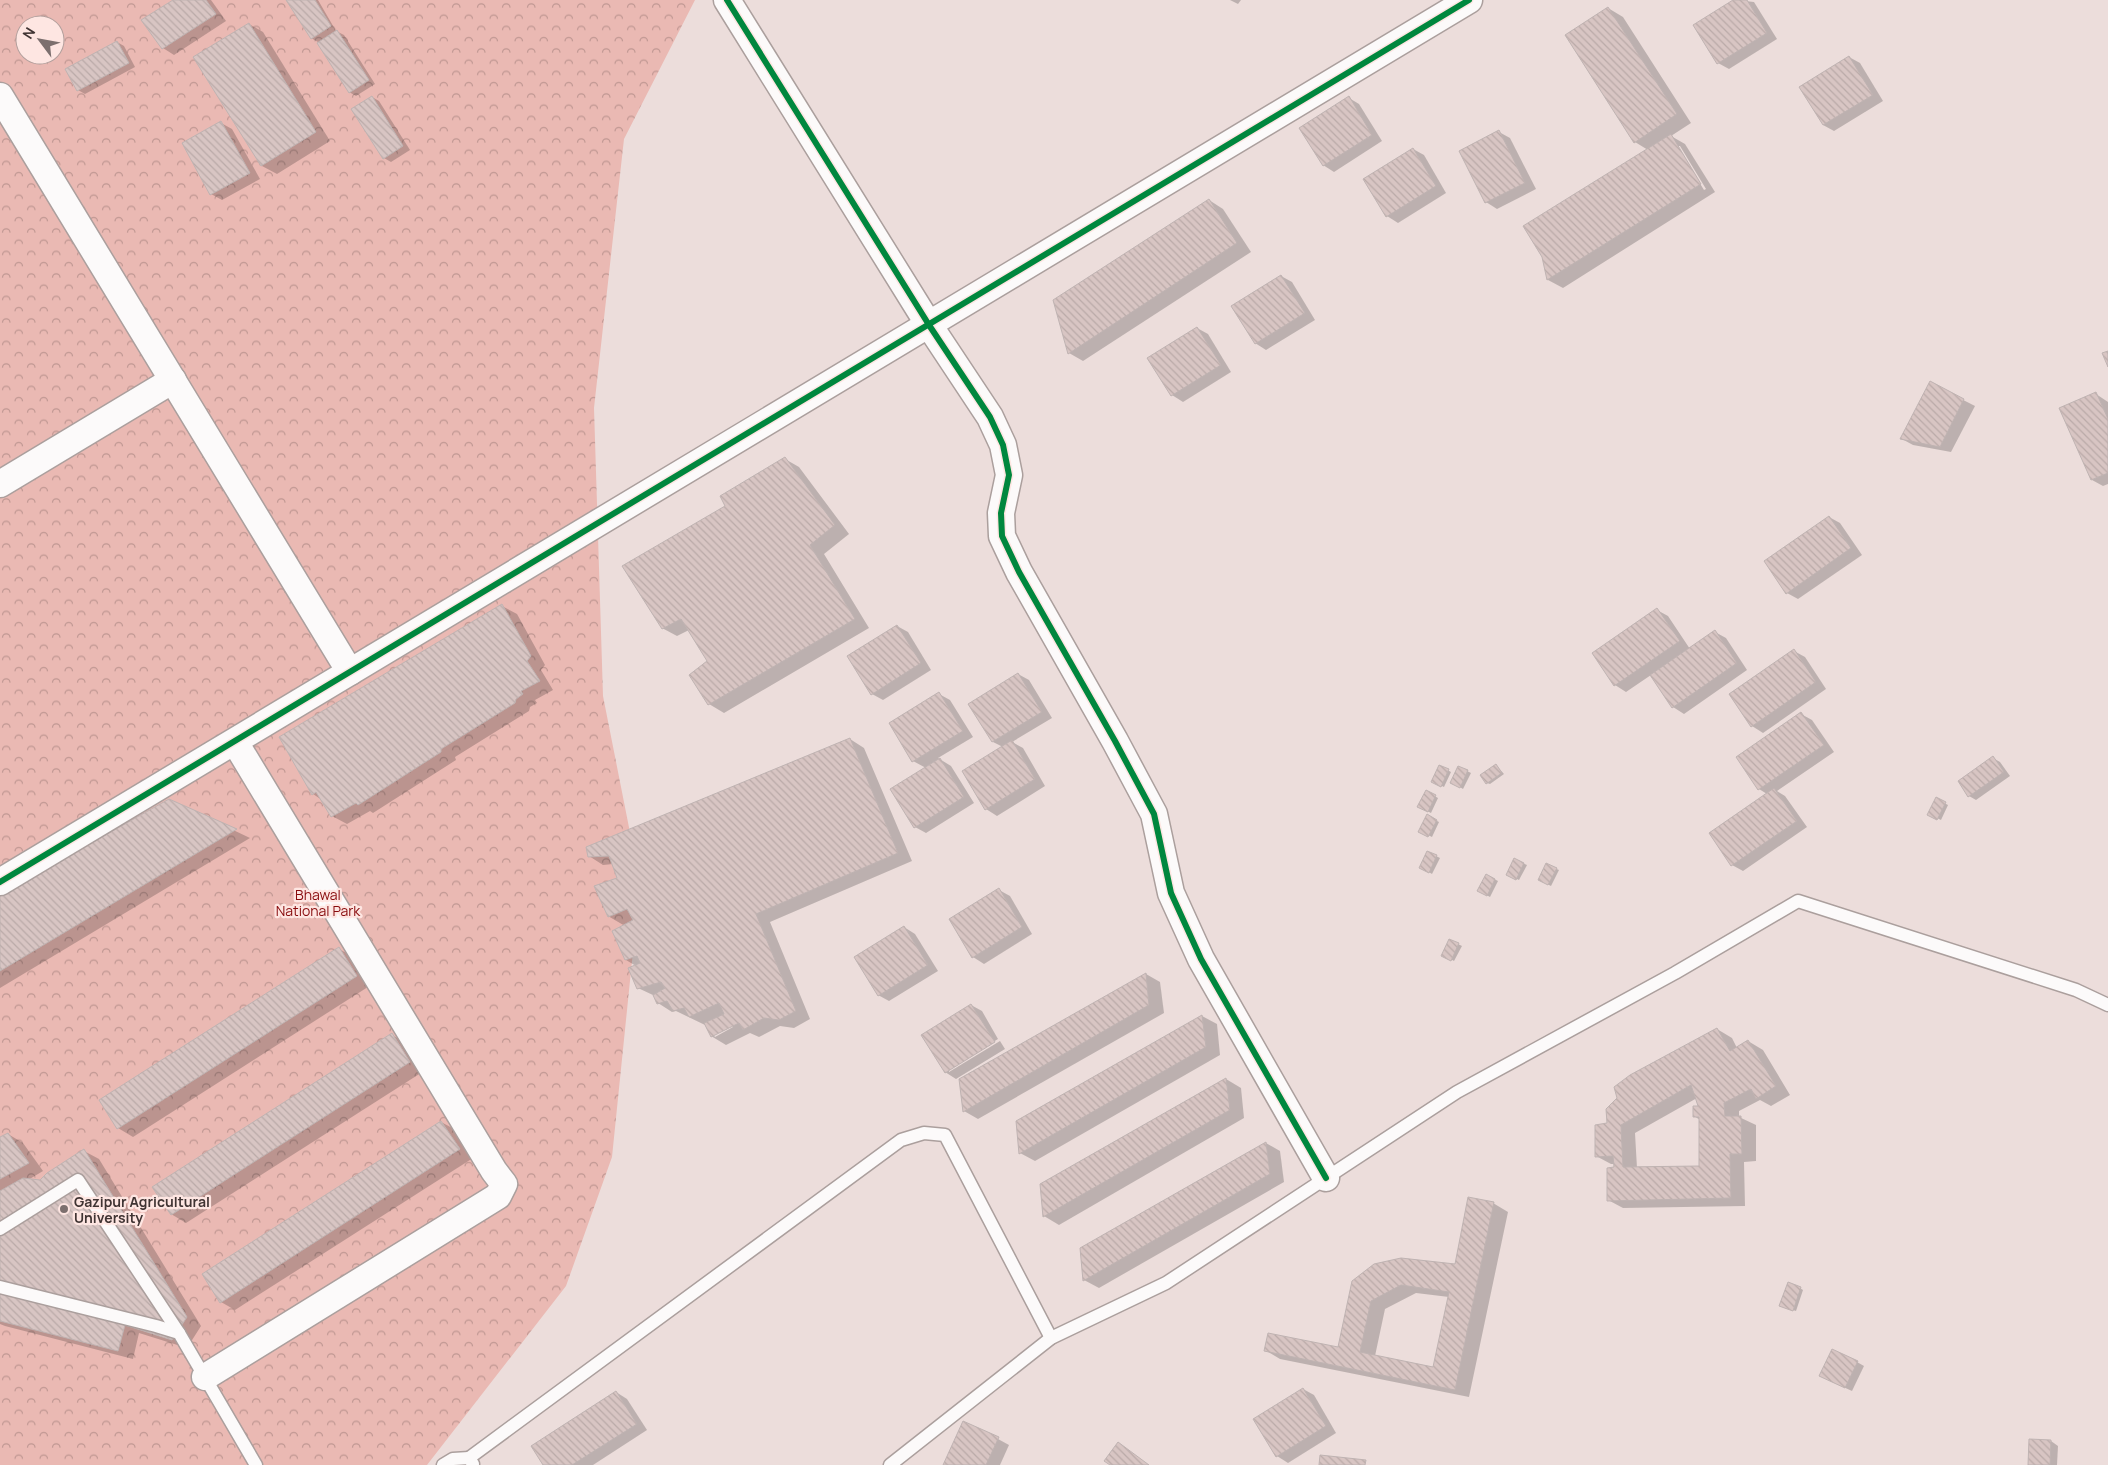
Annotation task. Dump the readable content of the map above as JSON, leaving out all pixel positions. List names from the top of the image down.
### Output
{
  "parks": ["Bhawal National Park"],
  "places": ["Gazipur Agricultural University"],
  "north": "top left"
}
